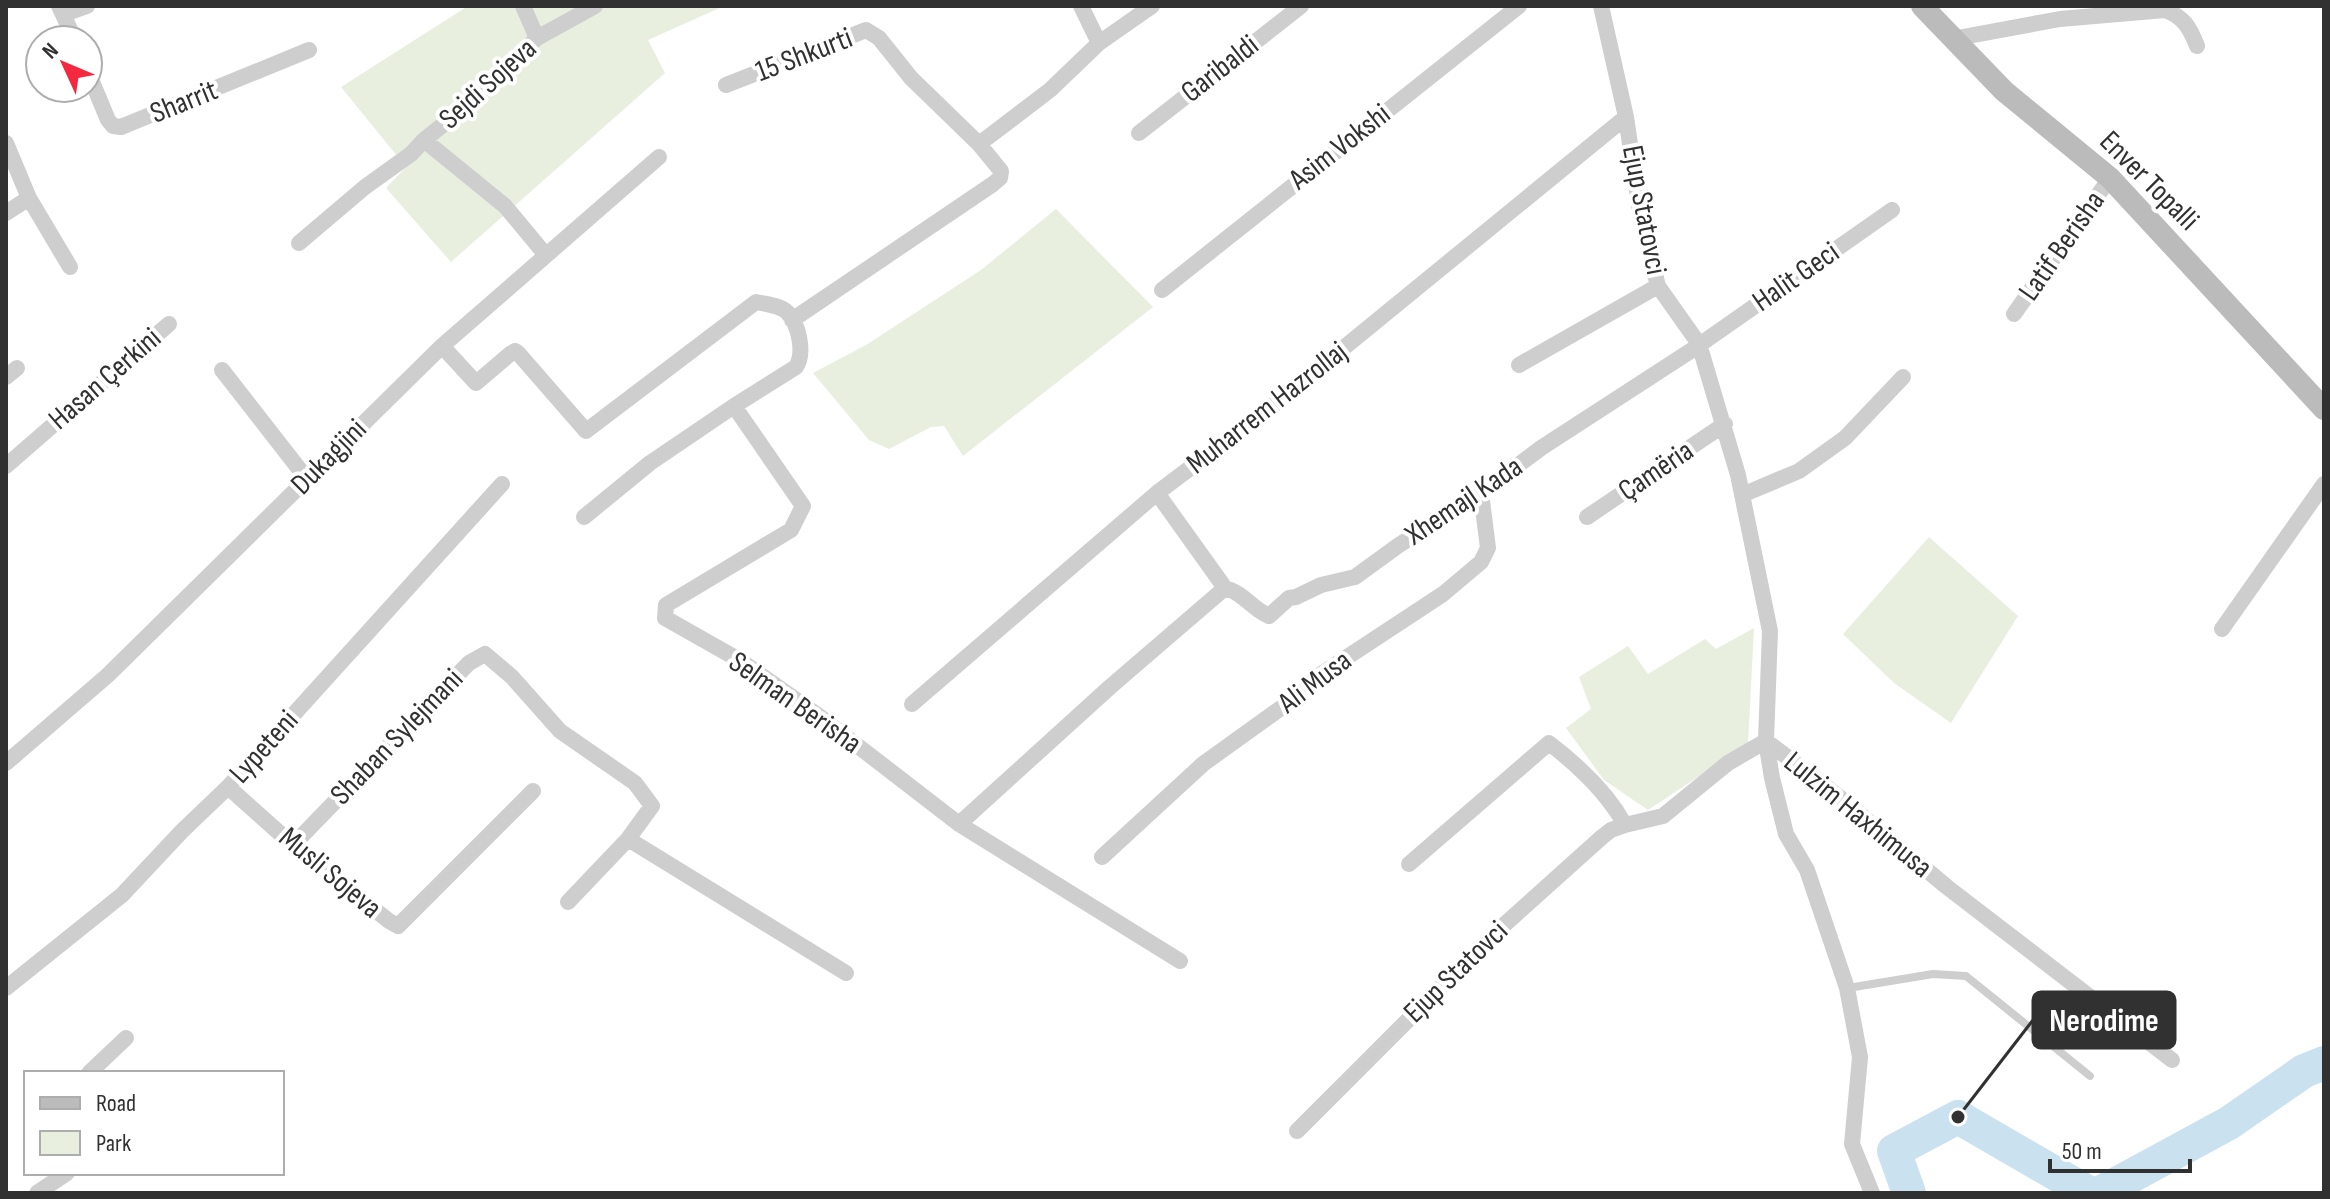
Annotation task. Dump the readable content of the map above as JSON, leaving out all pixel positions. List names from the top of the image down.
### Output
{
  "streets": {
    "main road": ["Enver Topalli"],
    "street": [
      "15 Shkurti",
      "Garibaldi",
      "Sejdi Sojeva",
      "Sharrit",
      "Asim Vokshi",
      "Ejup Statovci",
      "Latif Berisha",
      "Halit Geci",
      "Hasan Çerkini",
      "Muharrem Hazrollaj",
      "Dukagjini",
      "Çamëria",
      "Xhemajl Kada",
      "Ali Musa",
      "Selman Berisha",
      "Shaban Sylejmani",
      "Lypeteni",
      "Lulzim Haxhimusa",
      "Musli Sojeva"
    ]
  },
  "crossings": [
    ["Sejdi Sojeva", "Dukagjini"],
    ["Enver Topalli", "Latif Berisha"],
    ["Ejup Statovci", "Halit Geci"],
    ["Ejup Statovci", "Muharrem Hazrollaj"],
    ["Ejup Statovci", "Çamëria"],
    ["Ejup Statovci", "Xhemajl Kada"],
    ["Ejup Statovci", "Lulzim Haxhimusa"],
    ["Halit Geci", "Xhemajl Kada"],
    ["Muharrem Hazrollaj", "Xhemajl Kada"],
    ["Xhemajl Kada", "Ali Musa"],
    ["Shaban Sylejmani", "Musli Sojeva"],
    ["Lypeteni", "Musli Sojeva"]
  ],
  "places": ["Nerodime"],
  "legend": ["Road", "Park"],
  "scale_bar": "50 m",
  "north": "top left"
}
